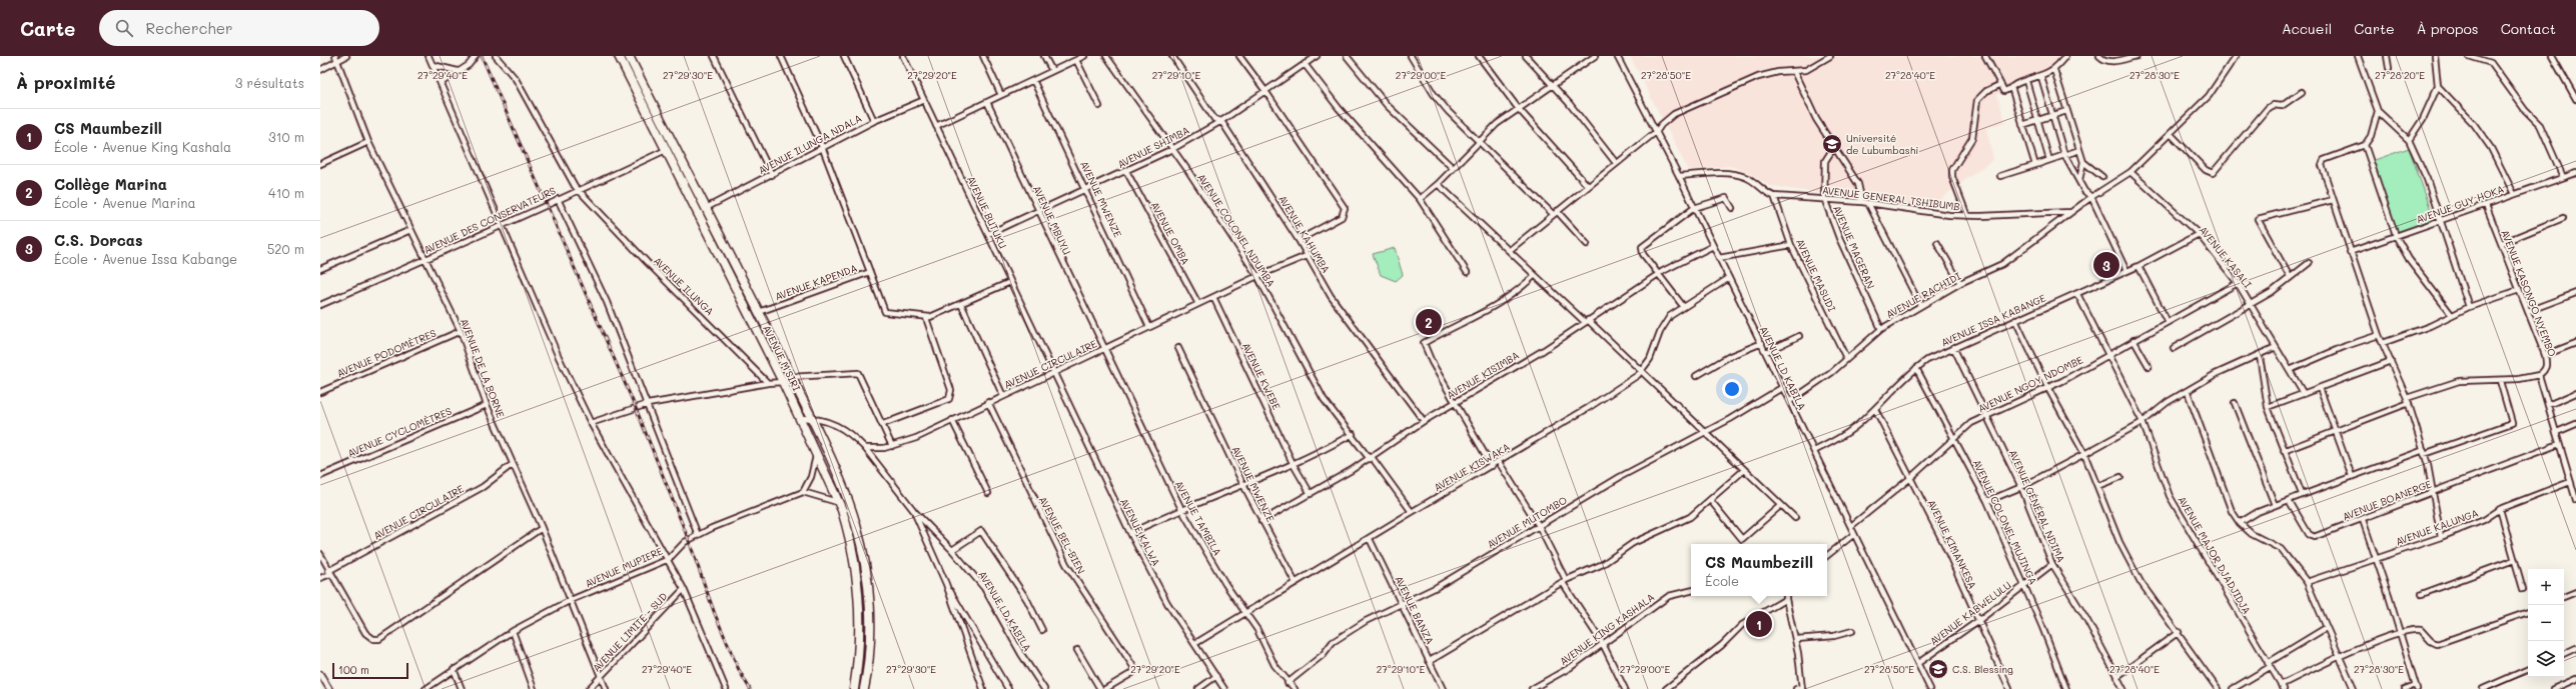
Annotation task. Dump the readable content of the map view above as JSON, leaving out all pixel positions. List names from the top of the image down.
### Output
{
  "streets": {
    "highway": ["AVENUE M'SIRI"],
    "street": [
      "AVENUE ILUNGA NDALA",
      "AVENUE SHIMBA",
      "AVENUE GENERAL TSHIBUMB",
      "AVENUE MWENZE",
      "AVENUE GUY HOKA",
      "AVENUE BUTUKU",
      "AVENUE DES CONSERVATEURS",
      "AVENUE MBUYU",
      "AVENUE COLONEL NDUMBA",
      "AVENUE OMBA",
      "AVENUE KAHUMBA",
      "AVENUE MAGERAN",
      "AVENUE KASALI",
      "AVENUE MASUDI",
      "AVENUE KAPENDA",
      "AVENUE ILUNGA",
      "AVENUE KASONGO NYEMBO",
      "AVENUE RACHIDI",
      "AVENUE ISSA KABANGE",
      "AVENUE PODOMÈTRES",
      "AVENUE CIRCULAIRE",
      "AVENUE DE LA BORNE",
      "AVENUE LD KABILA",
      "AVENUE KISIMBA",
      "AVENUE KWEBE",
      "AVENUE NGOY NDOMBE",
      "AVENUE CYCLOMÈTRES",
      "AVENUE KISWAKA",
      "AVENUE BOANERGE",
      "AVENUE GÉNÉRAL NDIMA",
      "AVENUE TAMBILA",
      "AVENUE MUTOMBO",
      "AVENUE COLONEL MUJINGA",
      "AVENUE KALUNGA",
      "AVENUE KALWA",
      "AVENUE BEL-BIEN",
      "AVENUE KIMANKESA",
      "AVENUE MAJOR DJADJIDJA",
      "AVENUE MUPIERE",
      "AVENUE BANZA",
      "AVENUE KABWELULU",
      "AVENUE KING KASHALA",
      "AVENUE LIMITE - SUD"
    ]
  },
  "crossings": [
    ["AVENUE ILUNGA NDALA", "AVENUE BUTUKU"],
    ["AVENUE ILUNGA NDALA", "AVENUE M'SIRI"],
    ["AVENUE SHIMBA", "AVENUE MWENZE"],
    ["AVENUE SHIMBA", "AVENUE BUTUKU"],
    ["AVENUE SHIMBA", "AVENUE MBUYU"],
    ["AVENUE SHIMBA", "AVENUE COLONEL NDUMBA"],
    ["AVENUE SHIMBA", "AVENUE OMBA"],
    ["AVENUE SHIMBA", "AVENUE KAHUMBA"],
    ["AVENUE GENERAL TSHIBUMB", "AVENUE MAGERAN"],
    ["AVENUE GENERAL TSHIBUMB", "AVENUE MASUDI"],
    ["AVENUE GENERAL TSHIBUMB", "AVENUE RACHIDI"],
    ["AVENUE MWENZE", "AVENUE CIRCULAIRE"],
    ["AVENUE MWENZE", "AVENUE KISIMBA"],
    ["AVENUE MWENZE", "AVENUE KISWAKA"],
    ["AVENUE GUY HOKA", "AVENUE KASONGO NYEMBO"],
    ["AVENUE BUTUKU", "AVENUE CIRCULAIRE"],
    ["AVENUE BUTUKU", "AVENUE KALWA"],
    ["AVENUE DES CONSERVATEURS", "AVENUE ILUNGA"],
    ["AVENUE DES CONSERVATEURS", "AVENUE M'SIRI"],
    ["AVENUE DES CONSERVATEURS", "AVENUE DE LA BORNE"],
    ["AVENUE MBUYU", "AVENUE CIRCULAIRE"],
    ["AVENUE MBUYU", "AVENUE TAMBILA"],
    ["AVENUE COLONEL NDUMBA", "AVENUE CIRCULAIRE"],
    ["AVENUE COLONEL NDUMBA", "AVENUE KISIMBA"],
    ["AVENUE COLONEL NDUMBA", "AVENUE KISWAKA"],
    ["AVENUE OMBA", "AVENUE CIRCULAIRE"],
    ["AVENUE KAHUMBA", "AVENUE CIRCULAIRE"],
    ["AVENUE KAHUMBA", "AVENUE KISIMBA"],
    ["AVENUE MAGERAN", "AVENUE RACHIDI"],
    ["AVENUE KASALI", "AVENUE ISSA KABANGE"],
    ["AVENUE KASALI", "AVENUE NGOY NDOMBE"],
    ["AVENUE MASUDI", "AVENUE RACHIDI"],
    ["AVENUE KAPENDA", "AVENUE M'SIRI"],
    ["AVENUE RACHIDI", "AVENUE LD KABILA"],
    ["AVENUE ISSA KABANGE", "AVENUE LD KABILA"],
    ["AVENUE ISSA KABANGE", "AVENUE GÉNÉRAL NDIMA"],
    ["AVENUE ISSA KABANGE", "AVENUE COLONEL MUJINGA"],
    ["AVENUE ISSA KABANGE", "AVENUE KIMANKESA"],
    ["AVENUE ISSA KABANGE", "AVENUE MAJOR DJADJIDJA"],
    ["AVENUE PODOMÈTRES", "AVENUE DE LA BORNE"],
    ["AVENUE CIRCULAIRE", "AVENUE DE LA BORNE"],
    ["AVENUE CIRCULAIRE", "AVENUE LD KABILA"],
    ["AVENUE CIRCULAIRE", "AVENUE KWEBE"],
    ["AVENUE CIRCULAIRE", "AVENUE TAMBILA"],
    ["AVENUE CIRCULAIRE", "AVENUE KALWA"],
    ["AVENUE CIRCULAIRE", "AVENUE BEL-BIEN"],
    ["AVENUE DE LA BORNE", "AVENUE CYCLOMÈTRES"],
    ["AVENUE DE LA BORNE", "AVENUE MUPIERE"],
    ["AVENUE DE LA BORNE", "AVENUE LIMITE - SUD"],
    ["AVENUE LD KABILA", "AVENUE KISIMBA"],
    ["AVENUE LD KABILA", "AVENUE NGOY NDOMBE"],
    ["AVENUE LD KABILA", "AVENUE KISWAKA"],
    ["AVENUE LD KABILA", "AVENUE MUTOMBO"],
    ["AVENUE LD KABILA", "AVENUE KABWELULU"],
    ["AVENUE KISIMBA", "AVENUE KWEBE"],
    ["AVENUE NGOY NDOMBE", "AVENUE GÉNÉRAL NDIMA"],
    ["AVENUE NGOY NDOMBE", "AVENUE COLONEL MUJINGA"],
    ["AVENUE NGOY NDOMBE", "AVENUE KIMANKESA"],
    ["AVENUE NGOY NDOMBE", "AVENUE MAJOR DJADJIDJA"],
    ["AVENUE KISWAKA", "AVENUE TAMBILA"],
    ["AVENUE KISWAKA", "AVENUE KALWA"],
    ["AVENUE KISWAKA", "AVENUE BANZA"],
    ["AVENUE GÉNÉRAL NDIMA", "AVENUE KABWELULU"],
    ["AVENUE TAMBILA", "AVENUE MUTOMBO"],
    ["AVENUE MUTOMBO", "AVENUE BANZA"],
    ["AVENUE COLONEL MUJINGA", "AVENUE KABWELULU"],
    ["AVENUE KIMANKESA", "AVENUE KABWELULU"]
  ],
  "places": {
    "school or university": ["Université de Lubumbashi", "C.S. Blessing"]
  },
  "scale_bar": "100 m",
  "page": {
    "header": "Carte",
    "search": "Rechercher",
    "nav": [
      "Accueil",
      "Carte",
      "À propos",
      "Contact"
    ],
    "heading": ["À proximité", "3 résultats"],
    "list": [
      {
        "mark": "1",
        "name": "CS Maumbezill",
        "note": "École · Avenue King Kashala",
        "value": "310 m"
      },
      {
        "mark": "2",
        "name": "Collège Marina",
        "note": "École · Avenue Marina",
        "value": "410 m"
      },
      {
        "mark": "3",
        "name": "C.S. Dorcas",
        "note": "École · Avenue Issa Kabange",
        "value": "520 m"
      }
    ],
    "pins": ["3", "2", "1"],
    "popup": ["CS Maumbezill", "École"],
    "map_buttons": ["+", "−"],
    "scale": "100 m"
  },
  "coordinates": [
    "27°29'40\"E",
    "27°29'30\"E",
    "27°28'50\"E",
    "27°28'40\"E",
    "27°28'30\"E",
    "27°28'20\"E",
    "27°29'20\"E",
    "27°29'10\"E",
    "27°29'00\"E"
  ]
}
